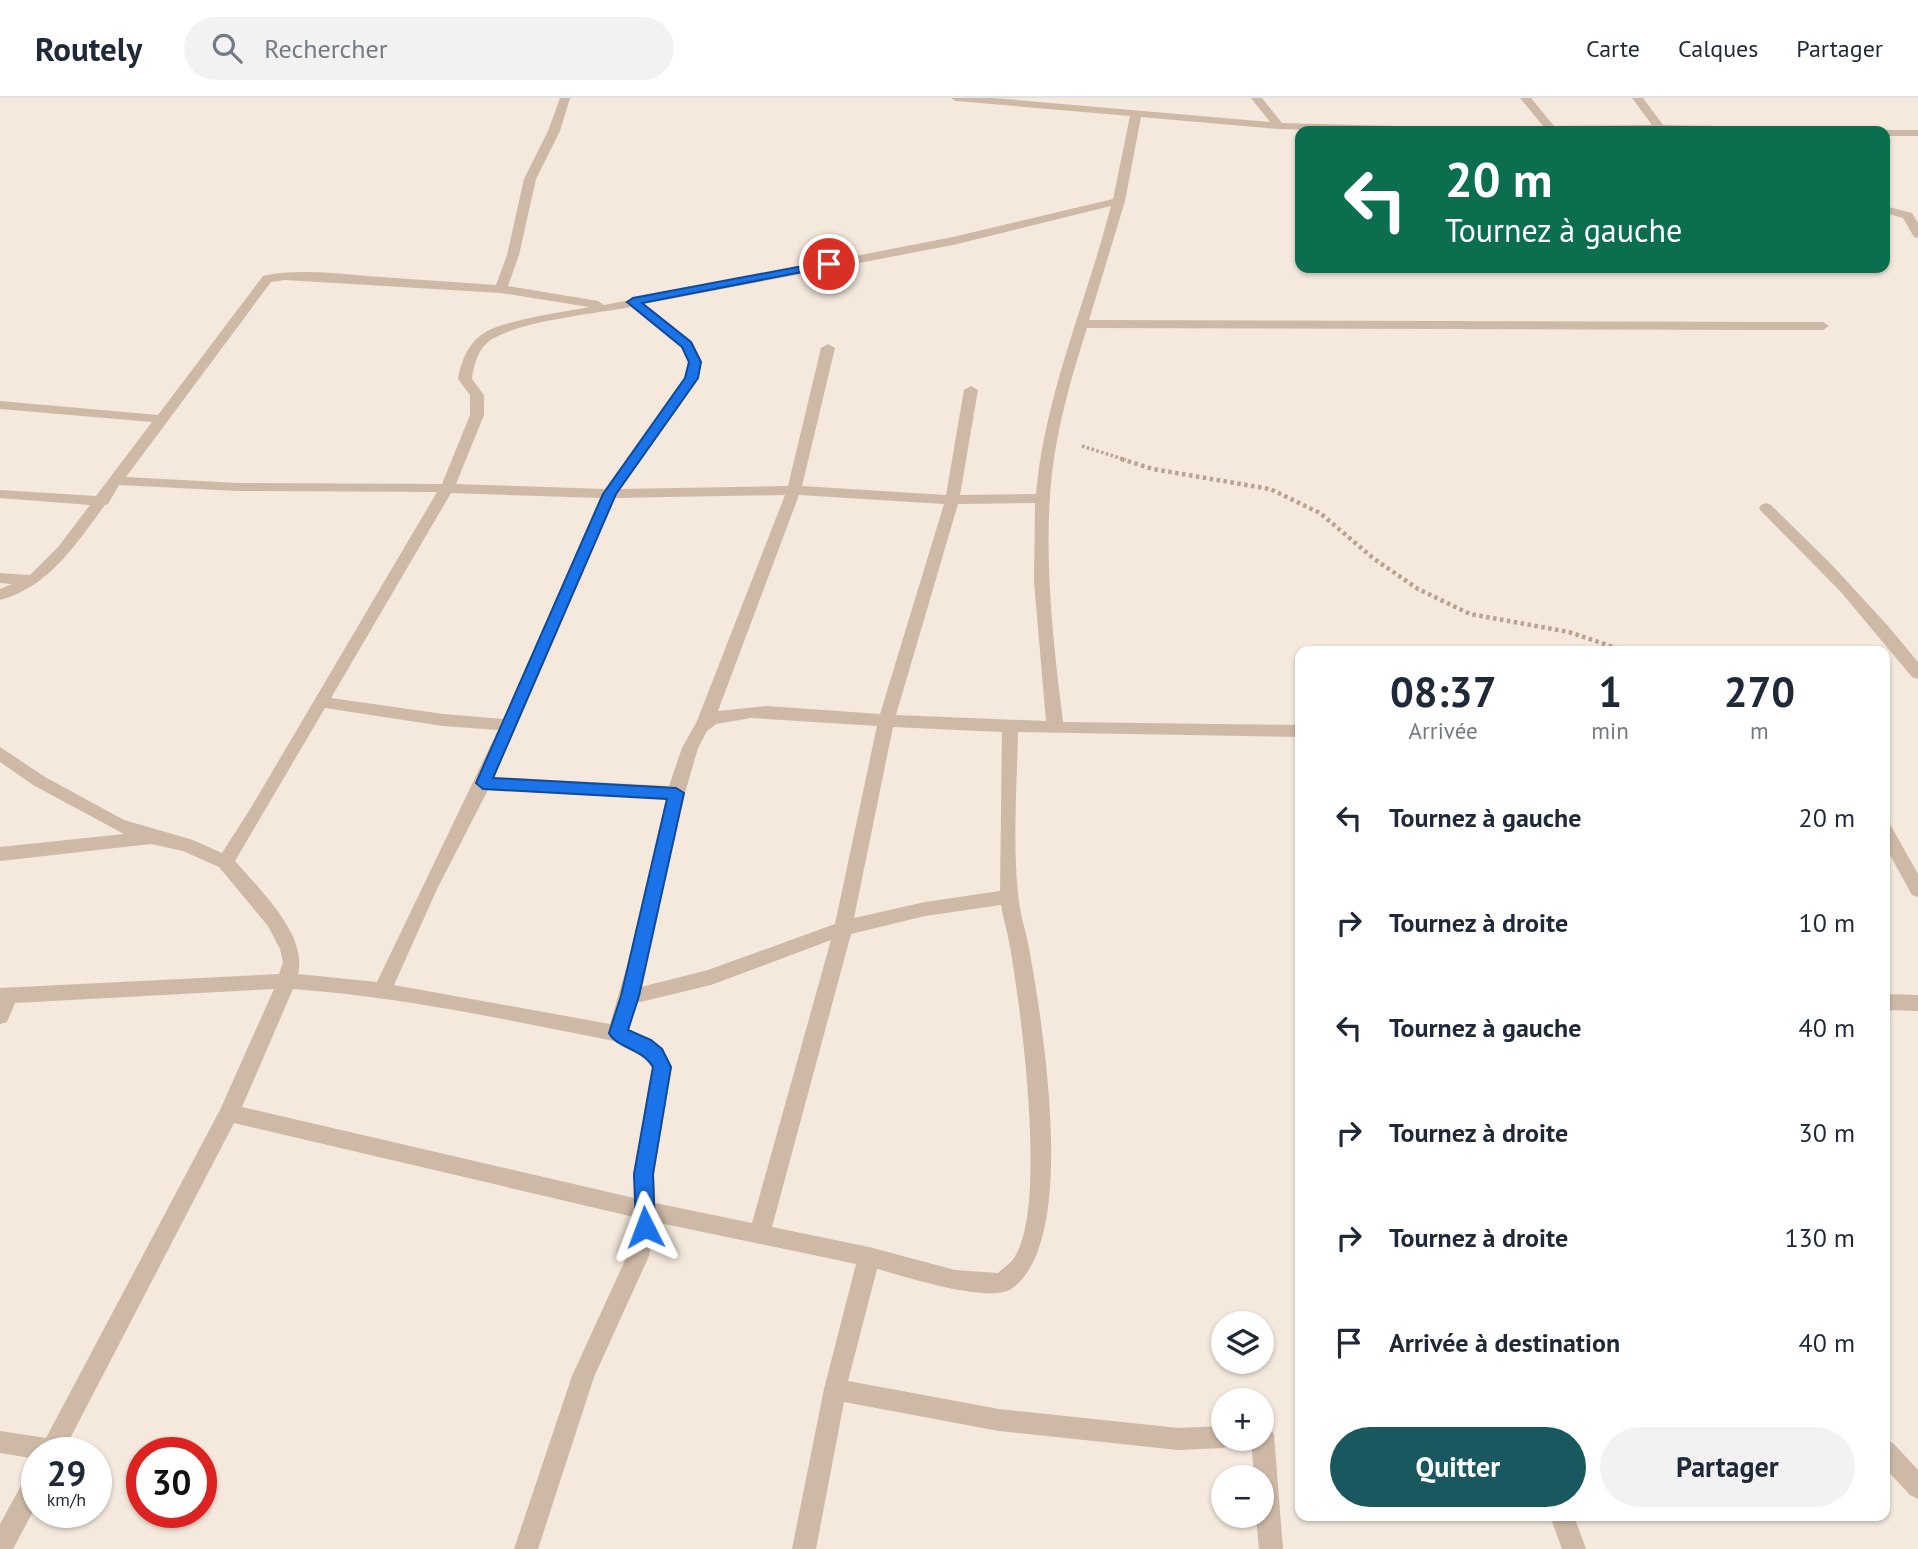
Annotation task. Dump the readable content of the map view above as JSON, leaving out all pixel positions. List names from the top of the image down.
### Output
{
  "page": {
    "header": "Routely",
    "search": "Rechercher",
    "nav": ["Carte", "Calques", "Partager"],
    "turn": ["20 m", "Tournez à gauche"],
    "eta": [
      "08:37",
      "Arrivée",
      "1",
      "min",
      "270",
      "m"
    ],
    "list": [
      {
        "name": "Tournez à gauche",
        "value": "20 m"
      },
      {
        "name": "Tournez à droite",
        "value": "10 m"
      },
      {
        "name": "Tournez à gauche",
        "value": "40 m"
      },
      {
        "name": "Tournez à droite",
        "value": "30 m"
      },
      {
        "name": "Tournez à droite",
        "value": "130 m"
      },
      {
        "name": "Arrivée à destination",
        "value": "40 m"
      }
    ],
    "map_buttons": ["+", "−"],
    "buttons": ["Quitter", "Partager"],
    "speed": "29 km/h",
    "limit": "30"
  }
}
